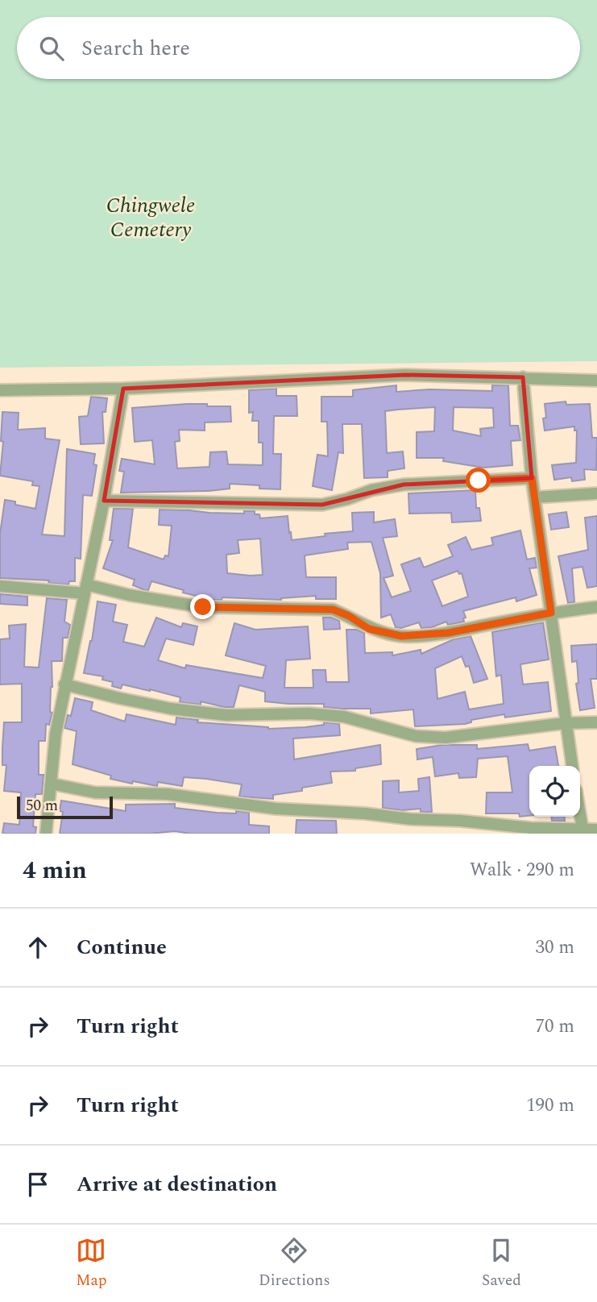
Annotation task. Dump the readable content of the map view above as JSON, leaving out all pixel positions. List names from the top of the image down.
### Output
{
  "parks": ["Chingwele Cemetery"],
  "scale_bar": "50 m",
  "page": {
    "search": "Search here",
    "scale": "50 m",
    "heading": ["4 min", "Walk · 290 m"],
    "list": [
      ["Continue", "30 m"],
      ["Turn right", "70 m"],
      ["Turn right", "190 m"],
      "Arrive at destination"
    ],
    "nav": ["Map", "Directions", "Saved"]
  }
}
